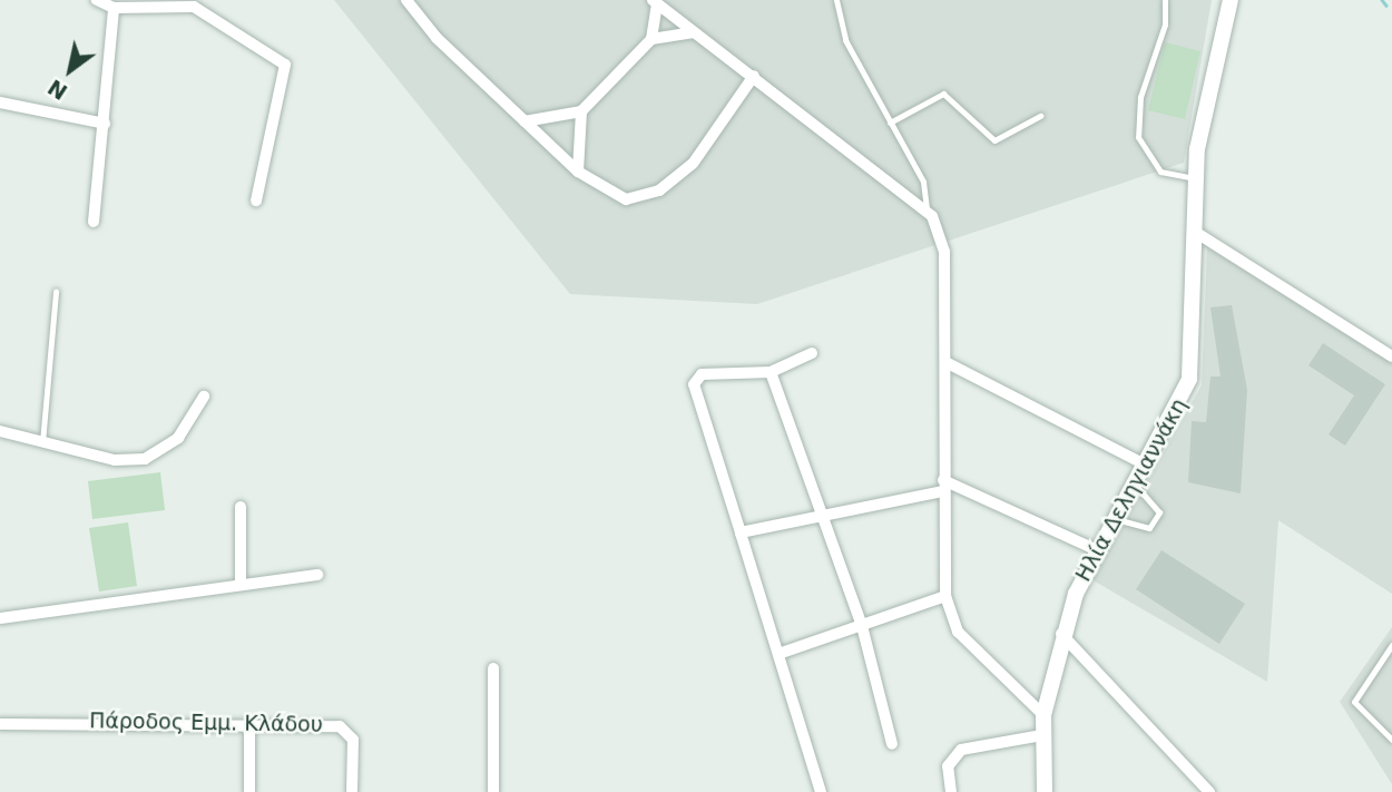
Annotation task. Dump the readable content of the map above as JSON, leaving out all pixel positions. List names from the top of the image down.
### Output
{
  "streets": {
    "street": ["Ηλία Δεληγιαννάκη", "Πάροδος Εμμ. Κλάδου"]
  },
  "north": "bottom left"
}
